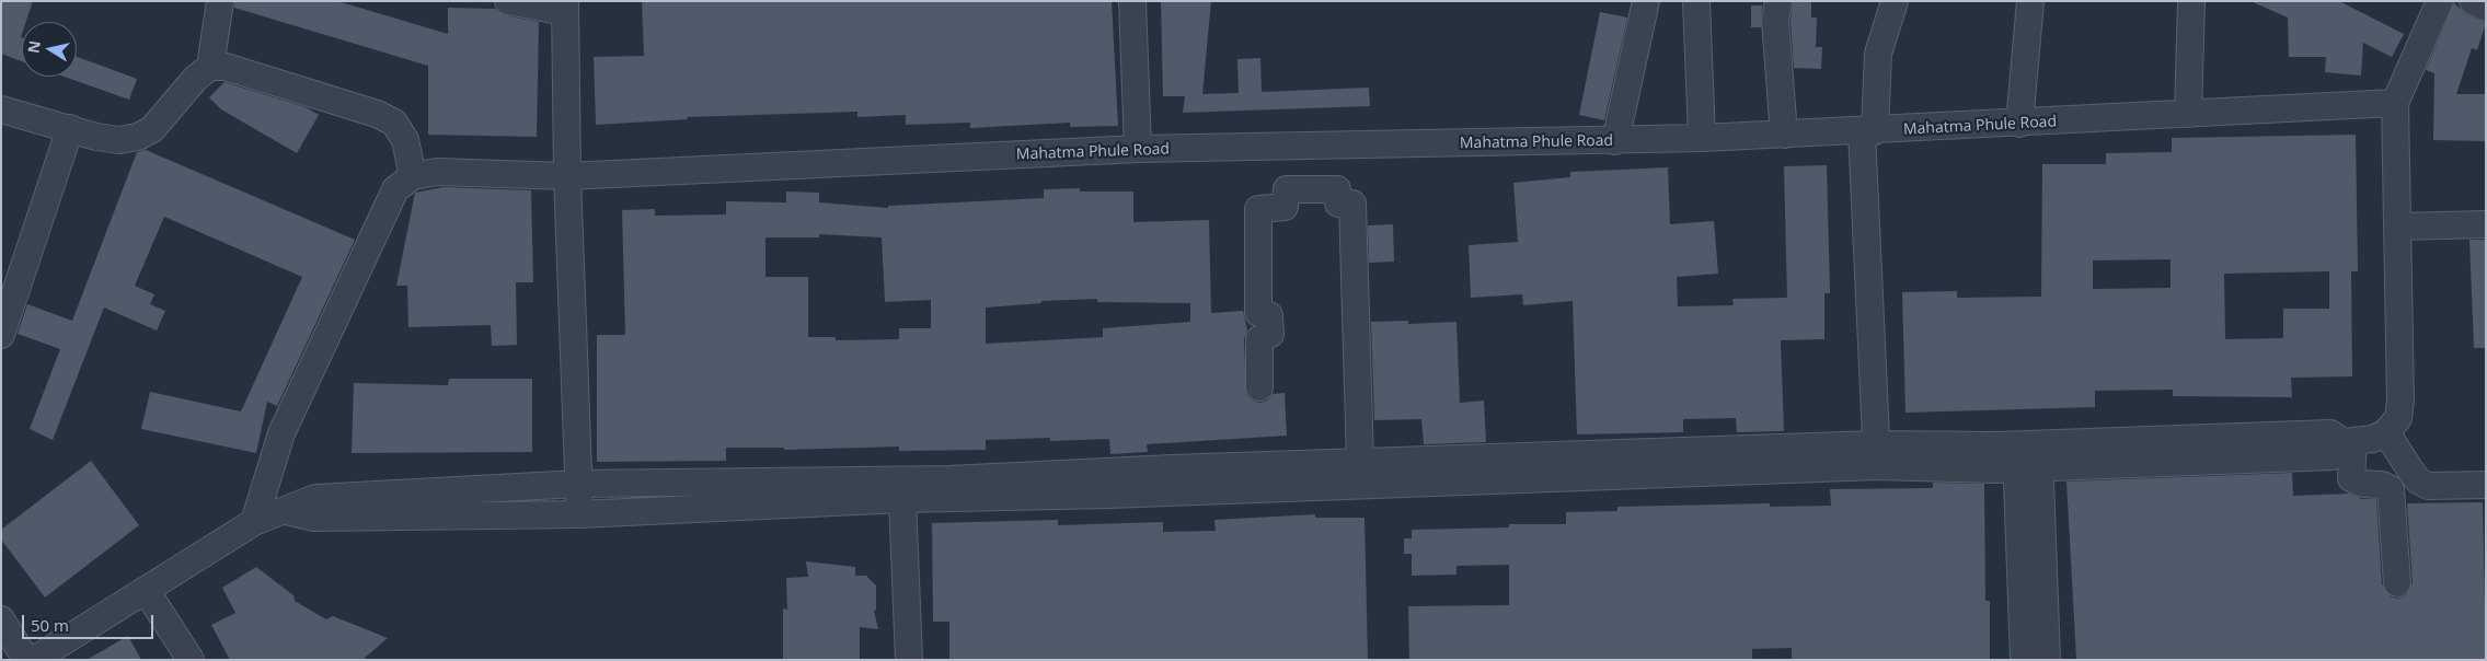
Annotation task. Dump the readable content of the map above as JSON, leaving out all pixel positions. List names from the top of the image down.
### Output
{
  "streets": {
    "street": ["Mahatma Phule Road"]
  },
  "scale_bar": "50 m",
  "north": "left"
}
